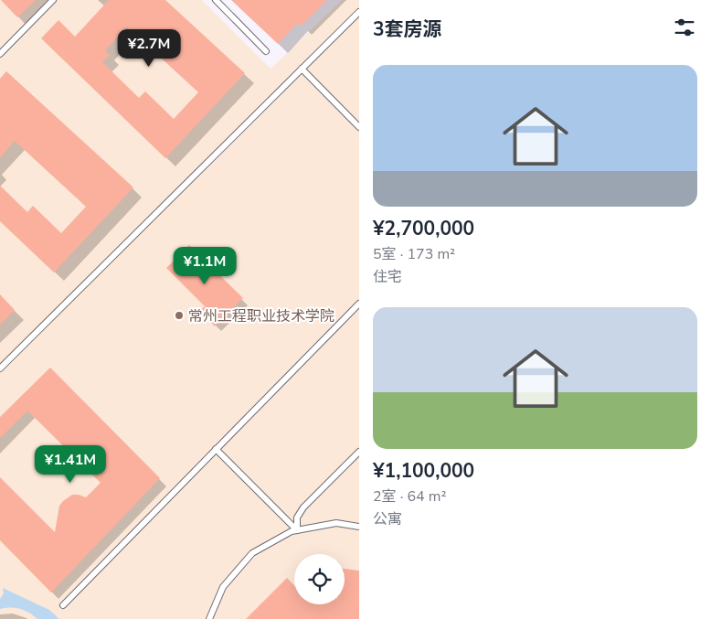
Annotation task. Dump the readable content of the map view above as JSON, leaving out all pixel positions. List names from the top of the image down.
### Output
{
  "places": ["常州工程职业技术学院"],
  "page": {
    "heading": "3套房源",
    "price": ["¥2.7M", "¥1.1M", "¥1.41M"],
    "list": [
      {
        "name": "¥2,700,000",
        "note": "5室 · 173 m² · 住宅"
      },
      {
        "name": "¥1,100,000",
        "note": "2室 · 64 m² · 公寓"
      }
    ]
  }
}
